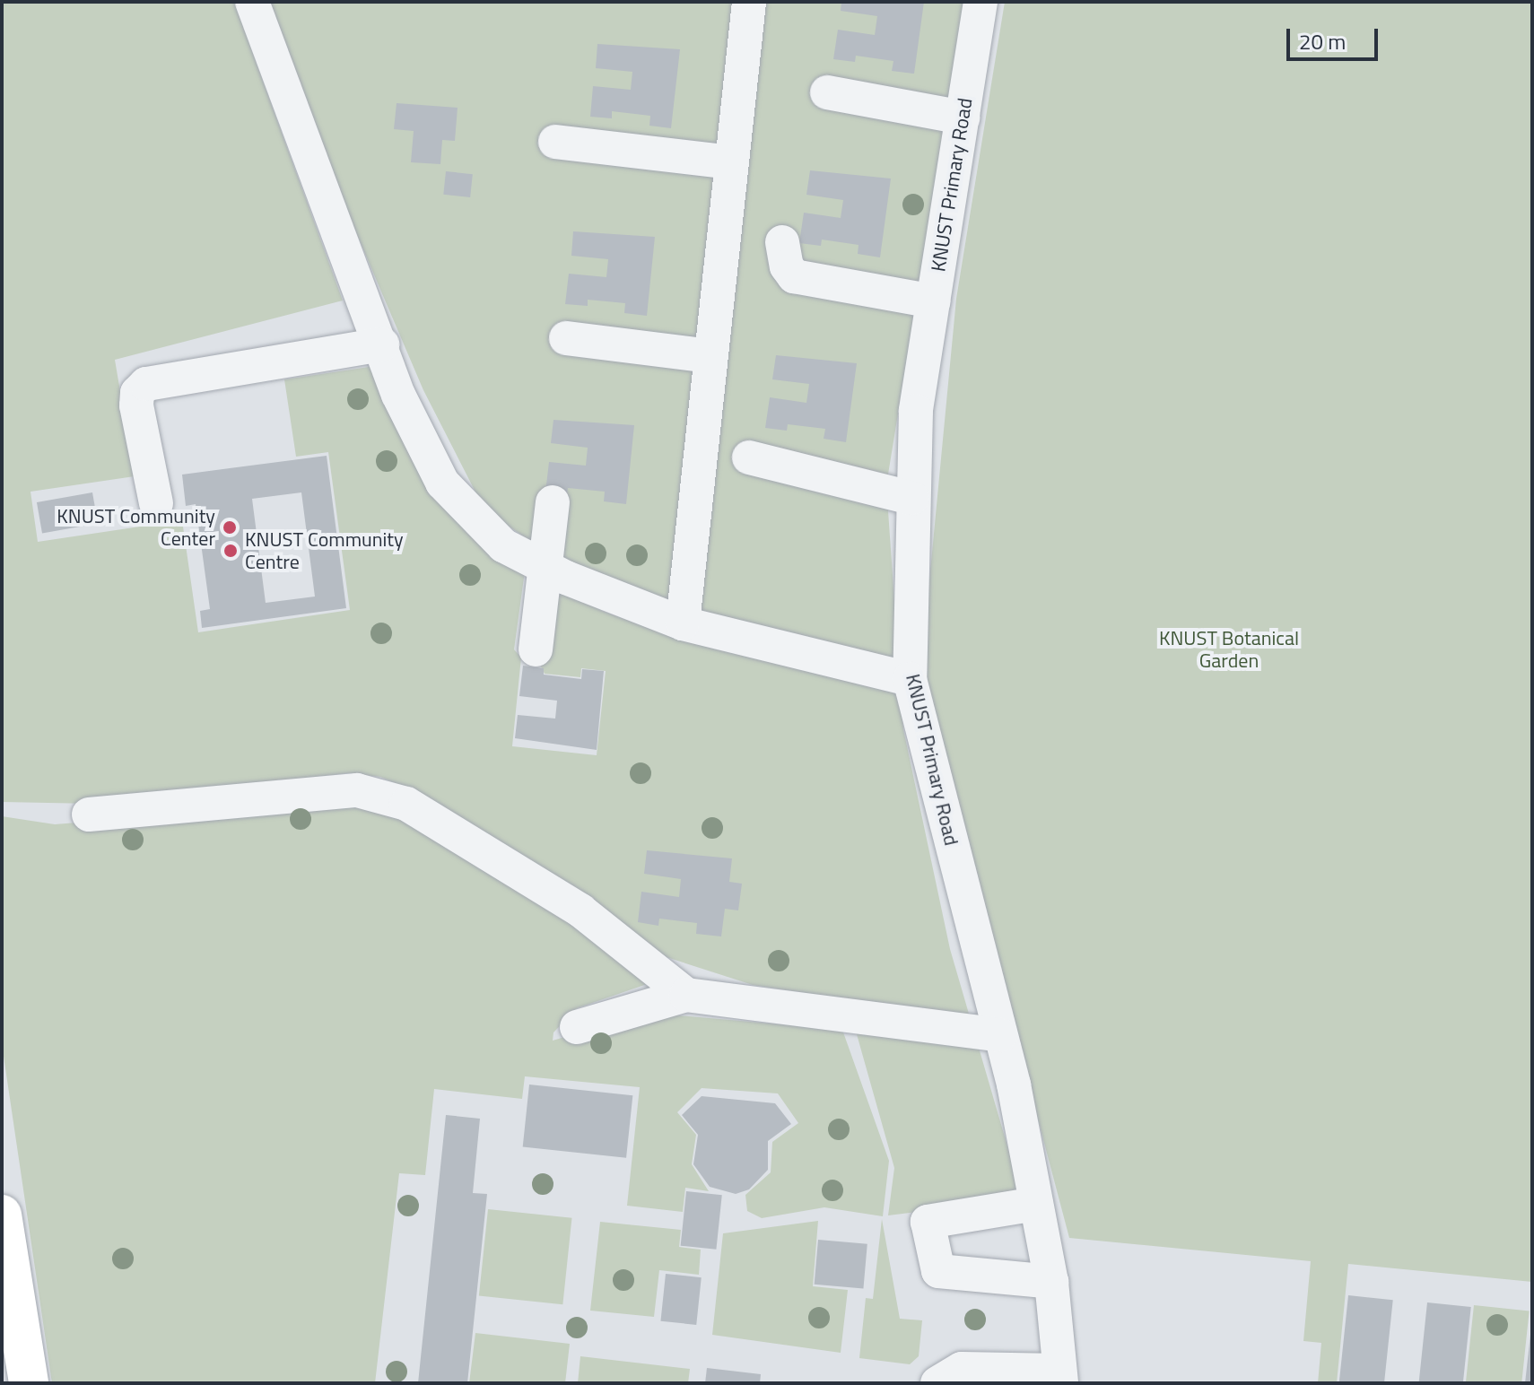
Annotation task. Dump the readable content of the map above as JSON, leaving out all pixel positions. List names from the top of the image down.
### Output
{
  "streets": {
    "street": ["KNUST Primary Road"]
  },
  "parks": ["KNUST Botanical Garden"],
  "places": ["KNUST Community Center", "KNUST Community Centre"],
  "scale_bar": "20 m"
}
